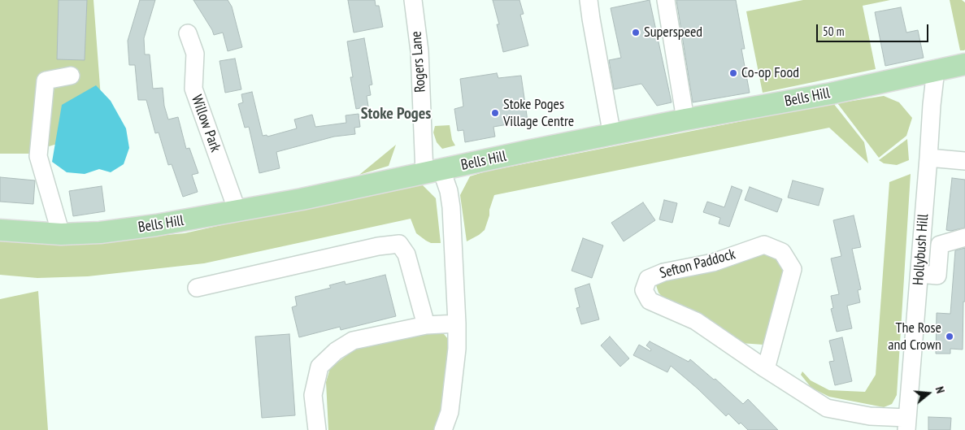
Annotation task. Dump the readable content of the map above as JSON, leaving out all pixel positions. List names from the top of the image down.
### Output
{
  "streets": {
    "main road": ["Bells Hill"],
    "street": [
      "Rogers Lane",
      "Willow Park",
      "Hollybush Hill",
      "Sefton Paddock"
    ]
  },
  "crossings": [
    ["Rogers Lane", "Bells Hill"],
    ["Bells Hill", "Willow Park"],
    ["Bells Hill", "Hollybush Hill"],
    ["Hollybush Hill", "Sefton Paddock"]
  ],
  "districts": ["Stoke Poges"],
  "places": [
    "Superspeed",
    "Co-op Food",
    "Stoke Poges Village Centre",
    "The Rose and Crown"
  ],
  "scale_bar": "50 m",
  "north": "right"
}
